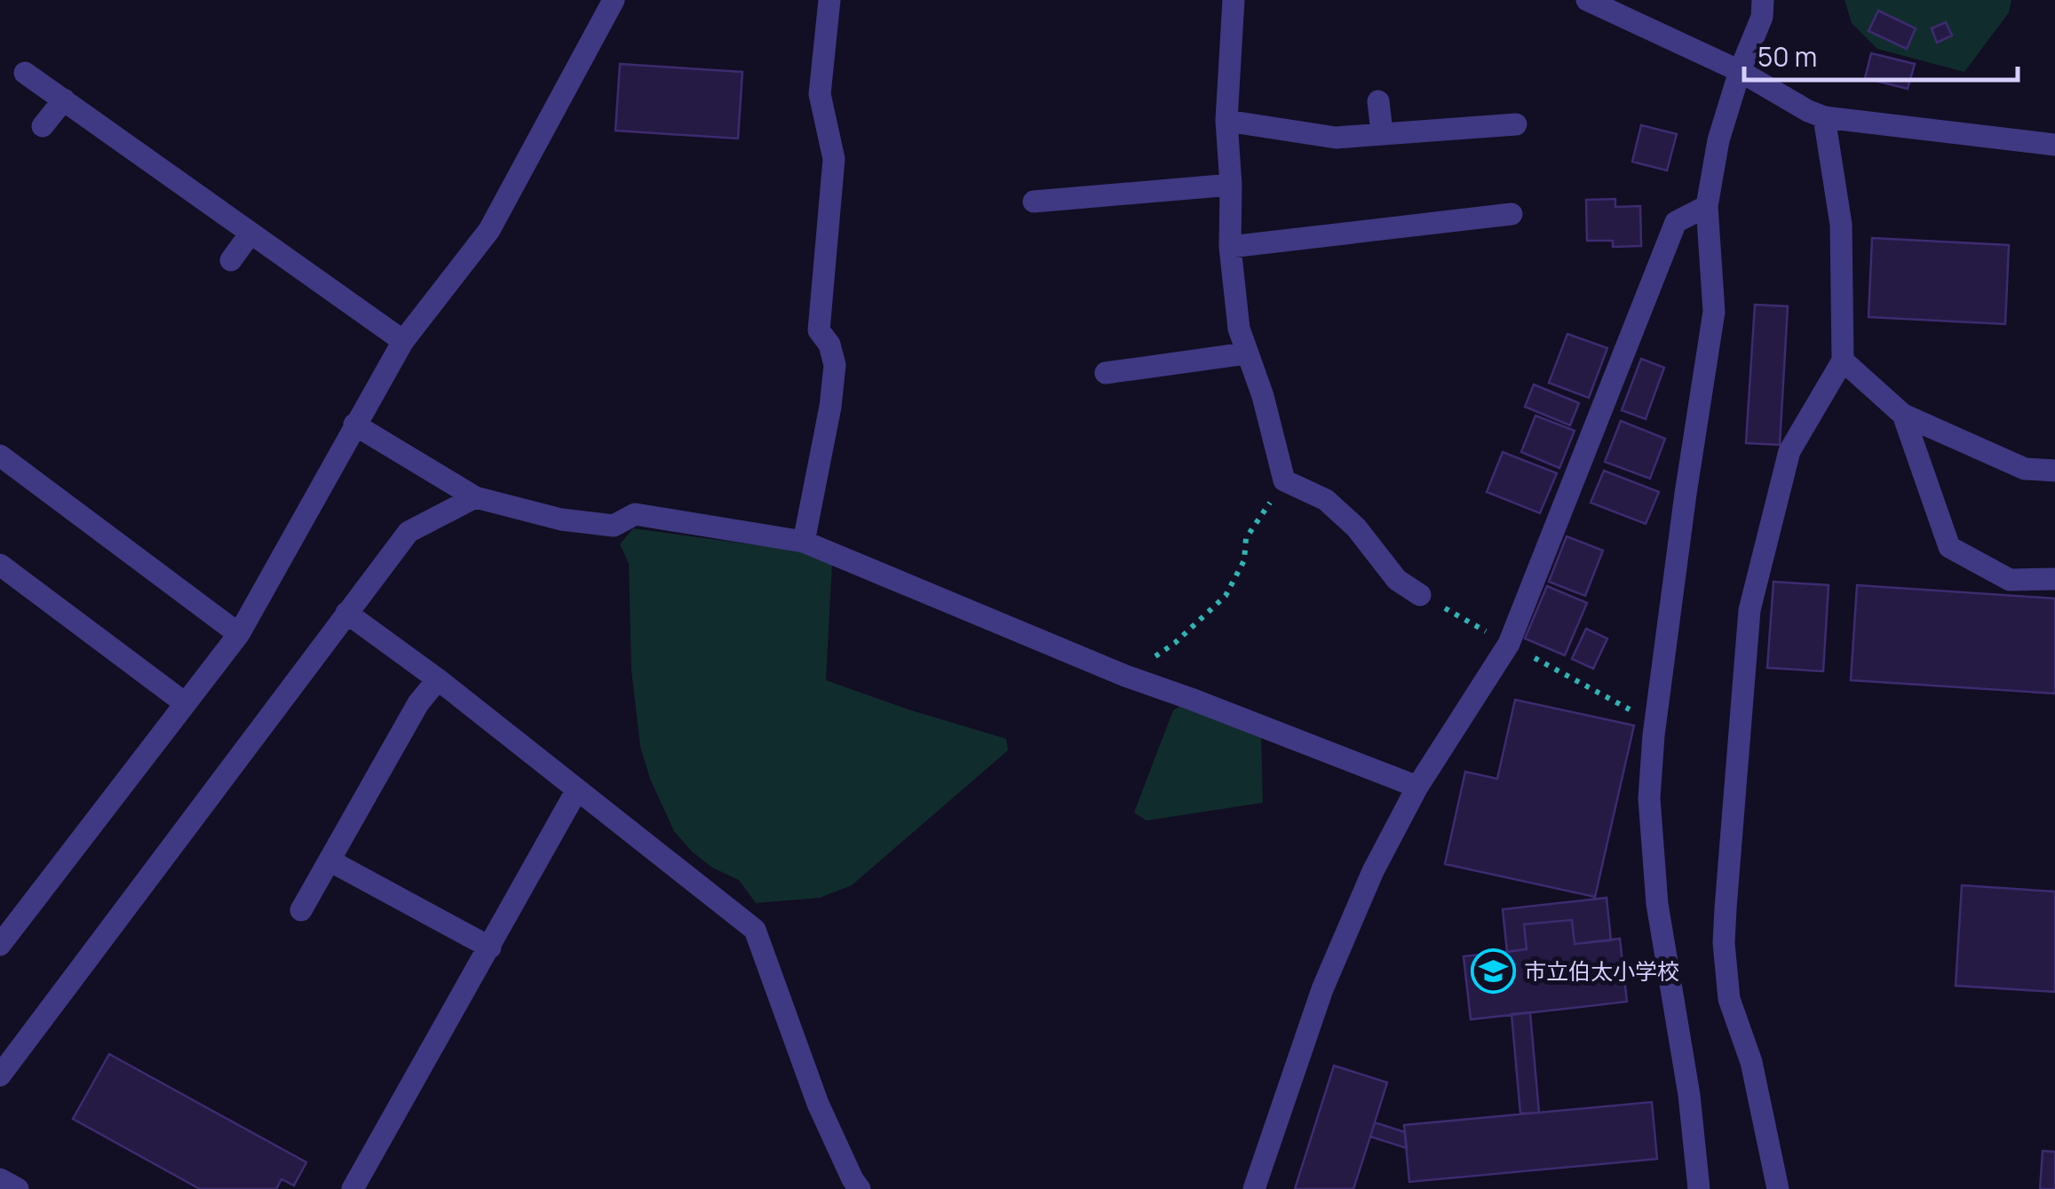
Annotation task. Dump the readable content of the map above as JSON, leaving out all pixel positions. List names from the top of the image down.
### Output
{
  "places": {
    "school or university": ["市立伯太小学校"]
  },
  "scale_bar": "50 m"
}
